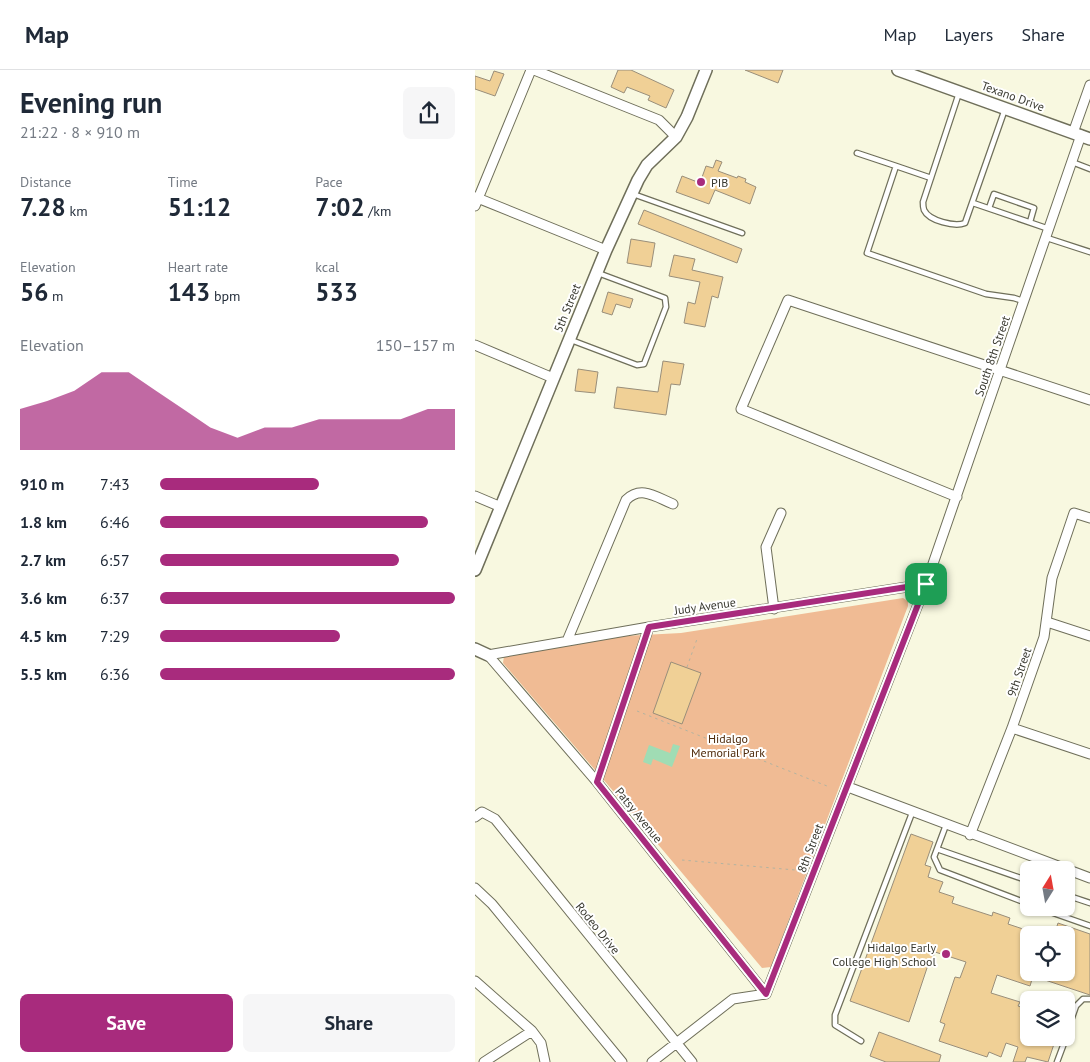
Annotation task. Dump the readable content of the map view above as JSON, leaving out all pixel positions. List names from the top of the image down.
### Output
{
  "streets": {
    "street": [
      "Texano Drive",
      "5th Street",
      "South 8th Street",
      "Judy Avenue",
      "9th Street",
      "Patsy Avenue",
      "8th Street",
      "Rodeo Drive"
    ]
  },
  "crossings": [
    ["Texano Drive", "South 8th Street"],
    ["South 8th Street", "Judy Avenue"],
    ["South 8th Street", "8th Street"],
    ["Judy Avenue", "Patsy Avenue"],
    ["Judy Avenue", "8th Street"],
    ["Patsy Avenue", "8th Street"]
  ],
  "parks": ["Hidalgo Memorial Park"],
  "places": ["PIB", "Hidalgo Early College High School"],
  "north": "top",
  "page": {
    "header": "Map",
    "nav": ["Map", "Layers", "Share"],
    "heading": ["Evening run", "21:22 · 8 × 910 m"],
    "stats": [
      ["Distance", "7.28 km"],
      ["Time", "51:12"],
      ["Pace", "7:02 /km"],
      ["Elevation", "56 m"],
      ["Heart rate", "143 bpm"],
      ["kcal", "533"]
    ],
    "chart": ["Elevation", "150–157 m"],
    "list": [
      {
        "name": "910 m",
        "note": "7:43"
      },
      {
        "name": "1.8 km",
        "note": "6:46"
      },
      {
        "name": "2.7 km",
        "note": "6:57"
      },
      {
        "name": "3.6 km",
        "note": "6:37"
      },
      {
        "name": "4.5 km",
        "note": "7:29"
      },
      {
        "name": "5.5 km",
        "note": "6:36"
      }
    ],
    "buttons": ["Save", "Share"]
  }
}
